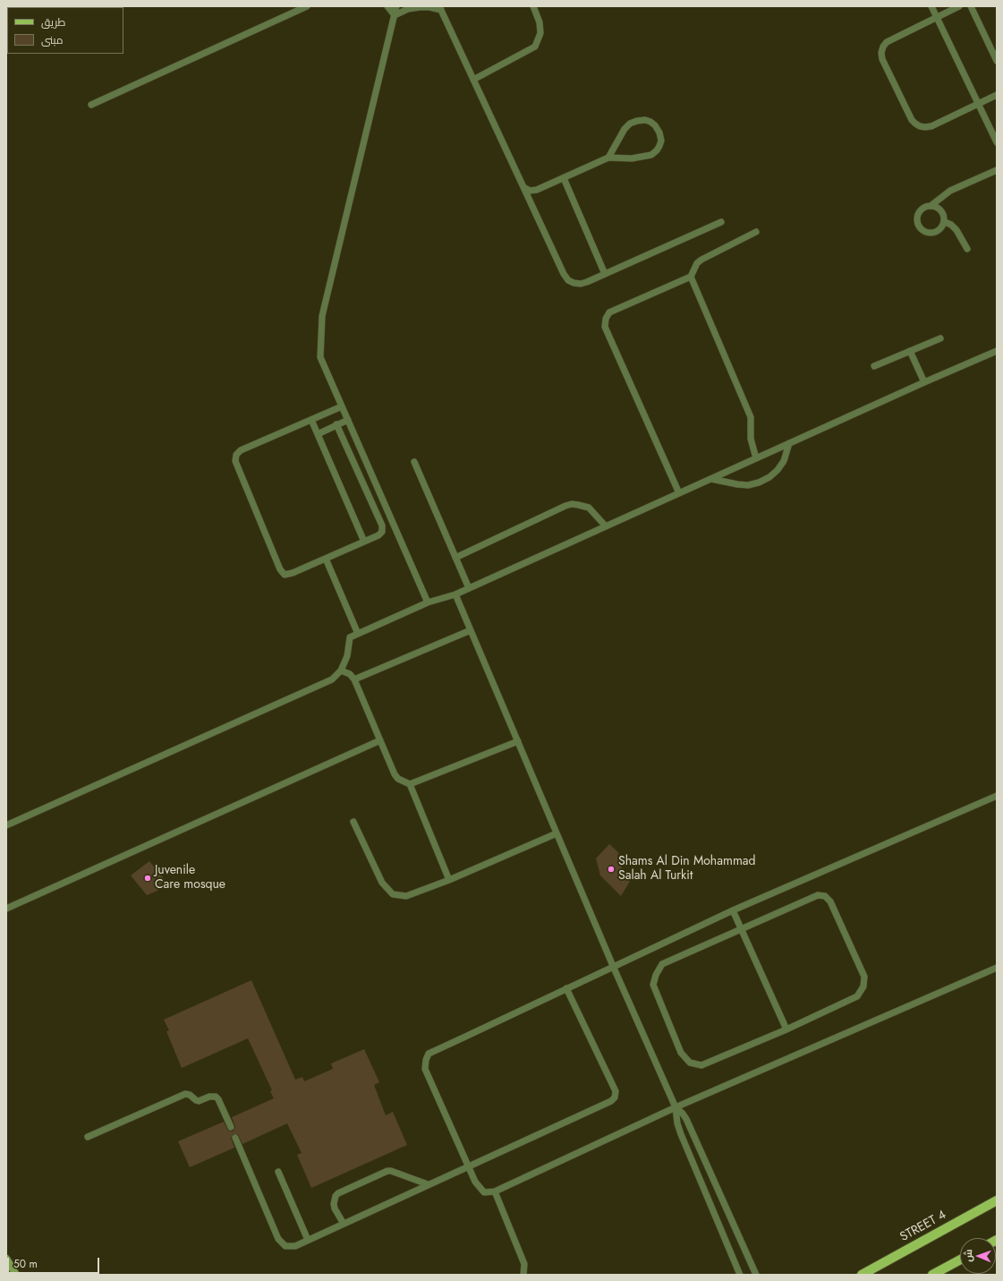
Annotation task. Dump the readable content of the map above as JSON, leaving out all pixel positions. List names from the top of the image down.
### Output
{
  "streets": {
    "main road": ["STREET 4"]
  },
  "places": ["Shams Al Din Mohammad Salah Al Turkit", "Juvenile Care mosque"],
  "legend": ["طريق", "مبنى"],
  "scale_bar": "50 m",
  "north": "left"
}
